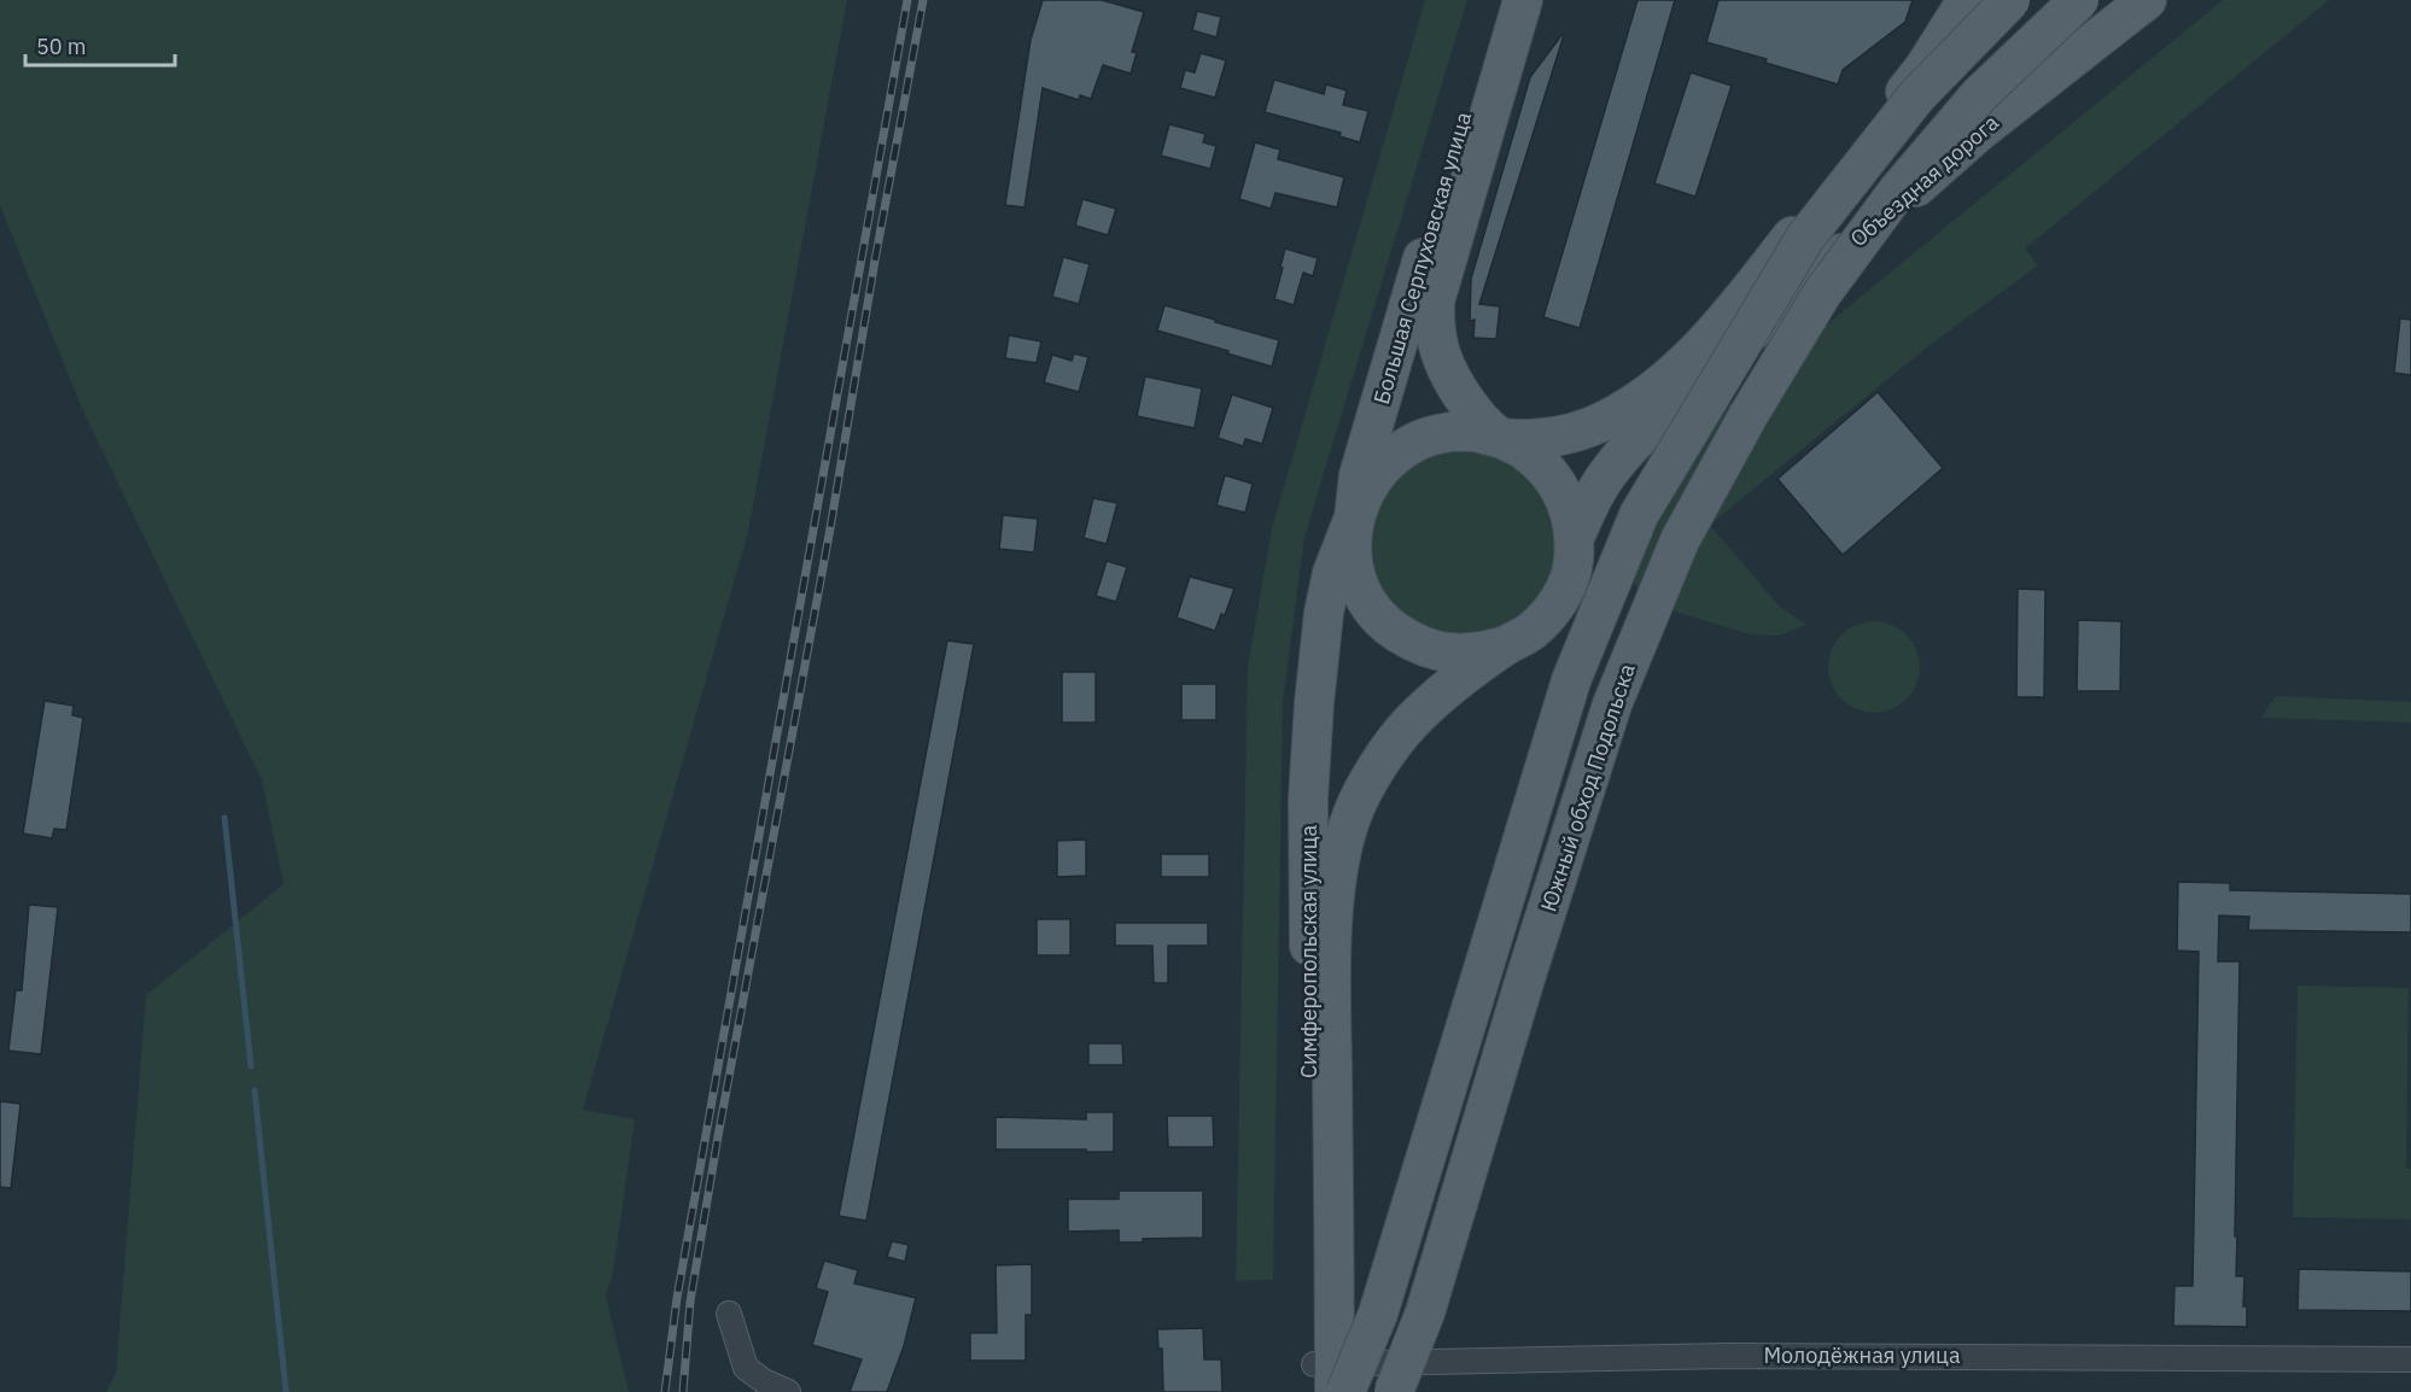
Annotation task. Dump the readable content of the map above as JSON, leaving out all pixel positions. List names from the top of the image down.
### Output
{
  "streets": {
    "main road": [
      "Объездная дорога",
      "Большая Серпуховская улица",
      "Южный обход Подольска",
      "Симферопольская улица"
    ],
    "street": ["Молодёжная улица"]
  },
  "crossings": [
    ["Объездная дорога", "Большая Серпуховская улица"],
    ["Объездная дорога", "Симферопольская улица"],
    ["Большая Серпуховская улица", "Симферопольская улица"],
    ["Южный обход Подольска", "Симферопольская улица"],
    ["Южный обход Подольска", "Молодёжная улица"],
    ["Симферопольская улица", "Молодёжная улица"]
  ],
  "scale_bar": "50 m"
}
